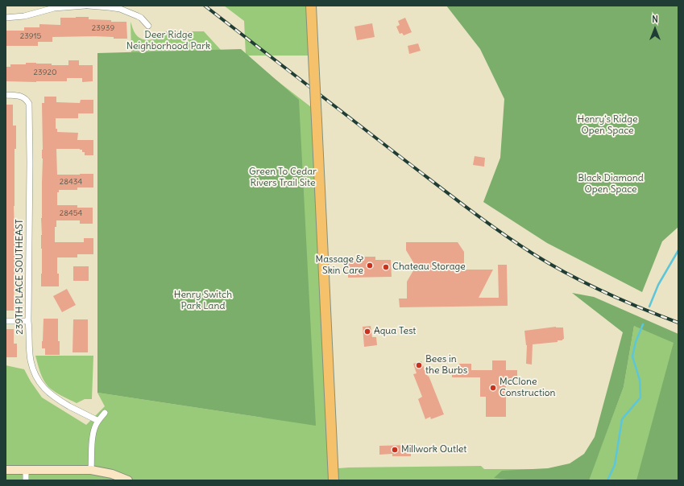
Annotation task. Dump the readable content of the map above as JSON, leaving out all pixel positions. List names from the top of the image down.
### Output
{
  "streets": {
    "street": ["239TH PLACE SOUTHEAST"]
  },
  "parks": [
    "Deer Ridge Neighborhood Park",
    "Henry's Ridge Open Space",
    "Green To Cedar Rivers Trail Site",
    "Black Diamond Open Space",
    "Henry Switch Park Land"
  ],
  "places": [
    "Massage & Skin Care",
    "Chateau Storage",
    "Aqua Test",
    "Bees in the Burbs",
    "McClone Construction",
    "Millwork Outlet"
  ],
  "house_numbers": [
    "23939",
    "23915",
    "23920",
    "28434",
    "28454"
  ],
  "north": "top"
}
